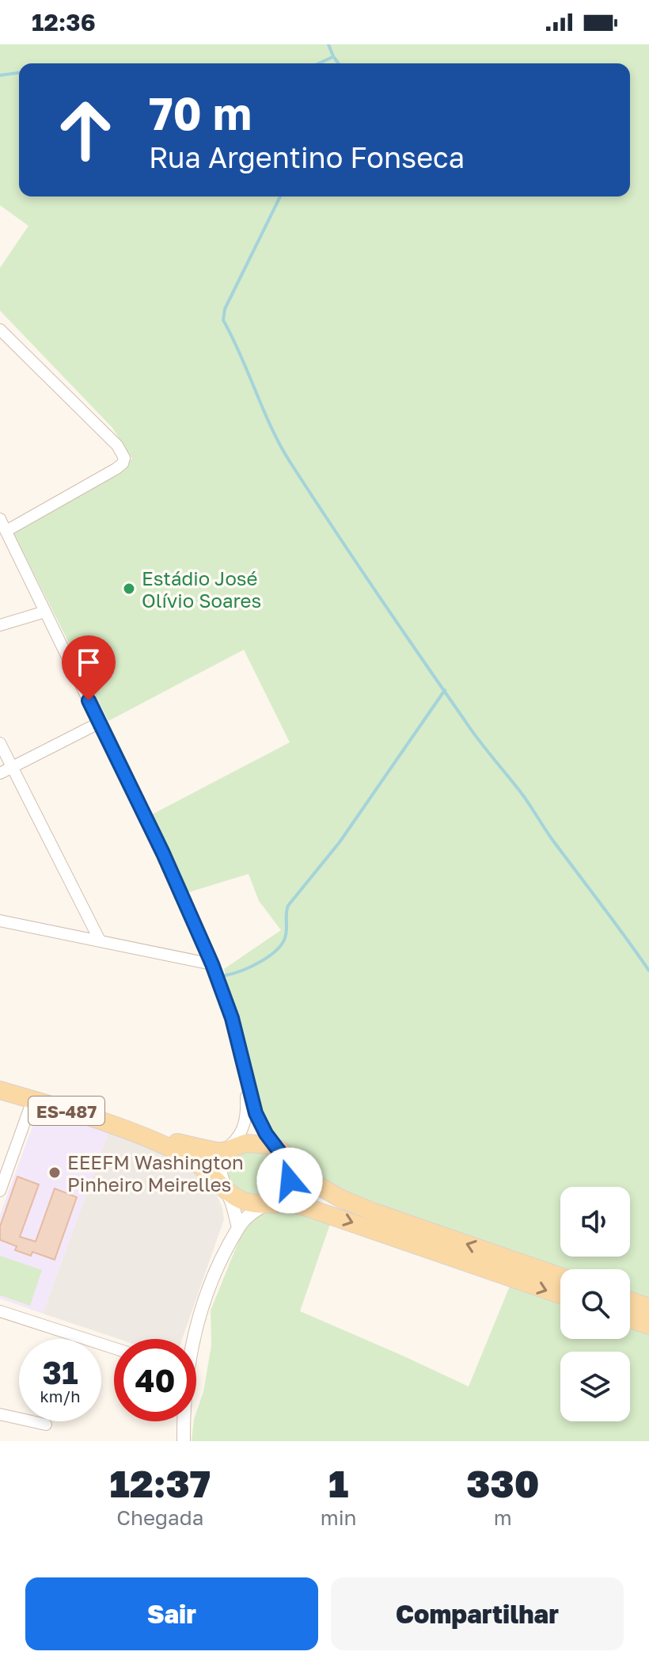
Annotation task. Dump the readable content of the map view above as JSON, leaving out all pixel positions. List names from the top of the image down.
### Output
{
  "streets": {
    "main road": ["ES-487"]
  },
  "places": ["Estádio José Olívio Soares", "EEEFM Washington Pinheiro Meirelles"],
  "page": {
    "status": "12:36",
    "turn": ["70 m", "Rua Argentino Fonseca"],
    "speed": "31 km/h",
    "limit": "40",
    "eta": [
      "12:37",
      "Chegada",
      "1",
      "min",
      "330",
      "m"
    ],
    "buttons": ["Sair", "Compartilhar"]
  }
}
